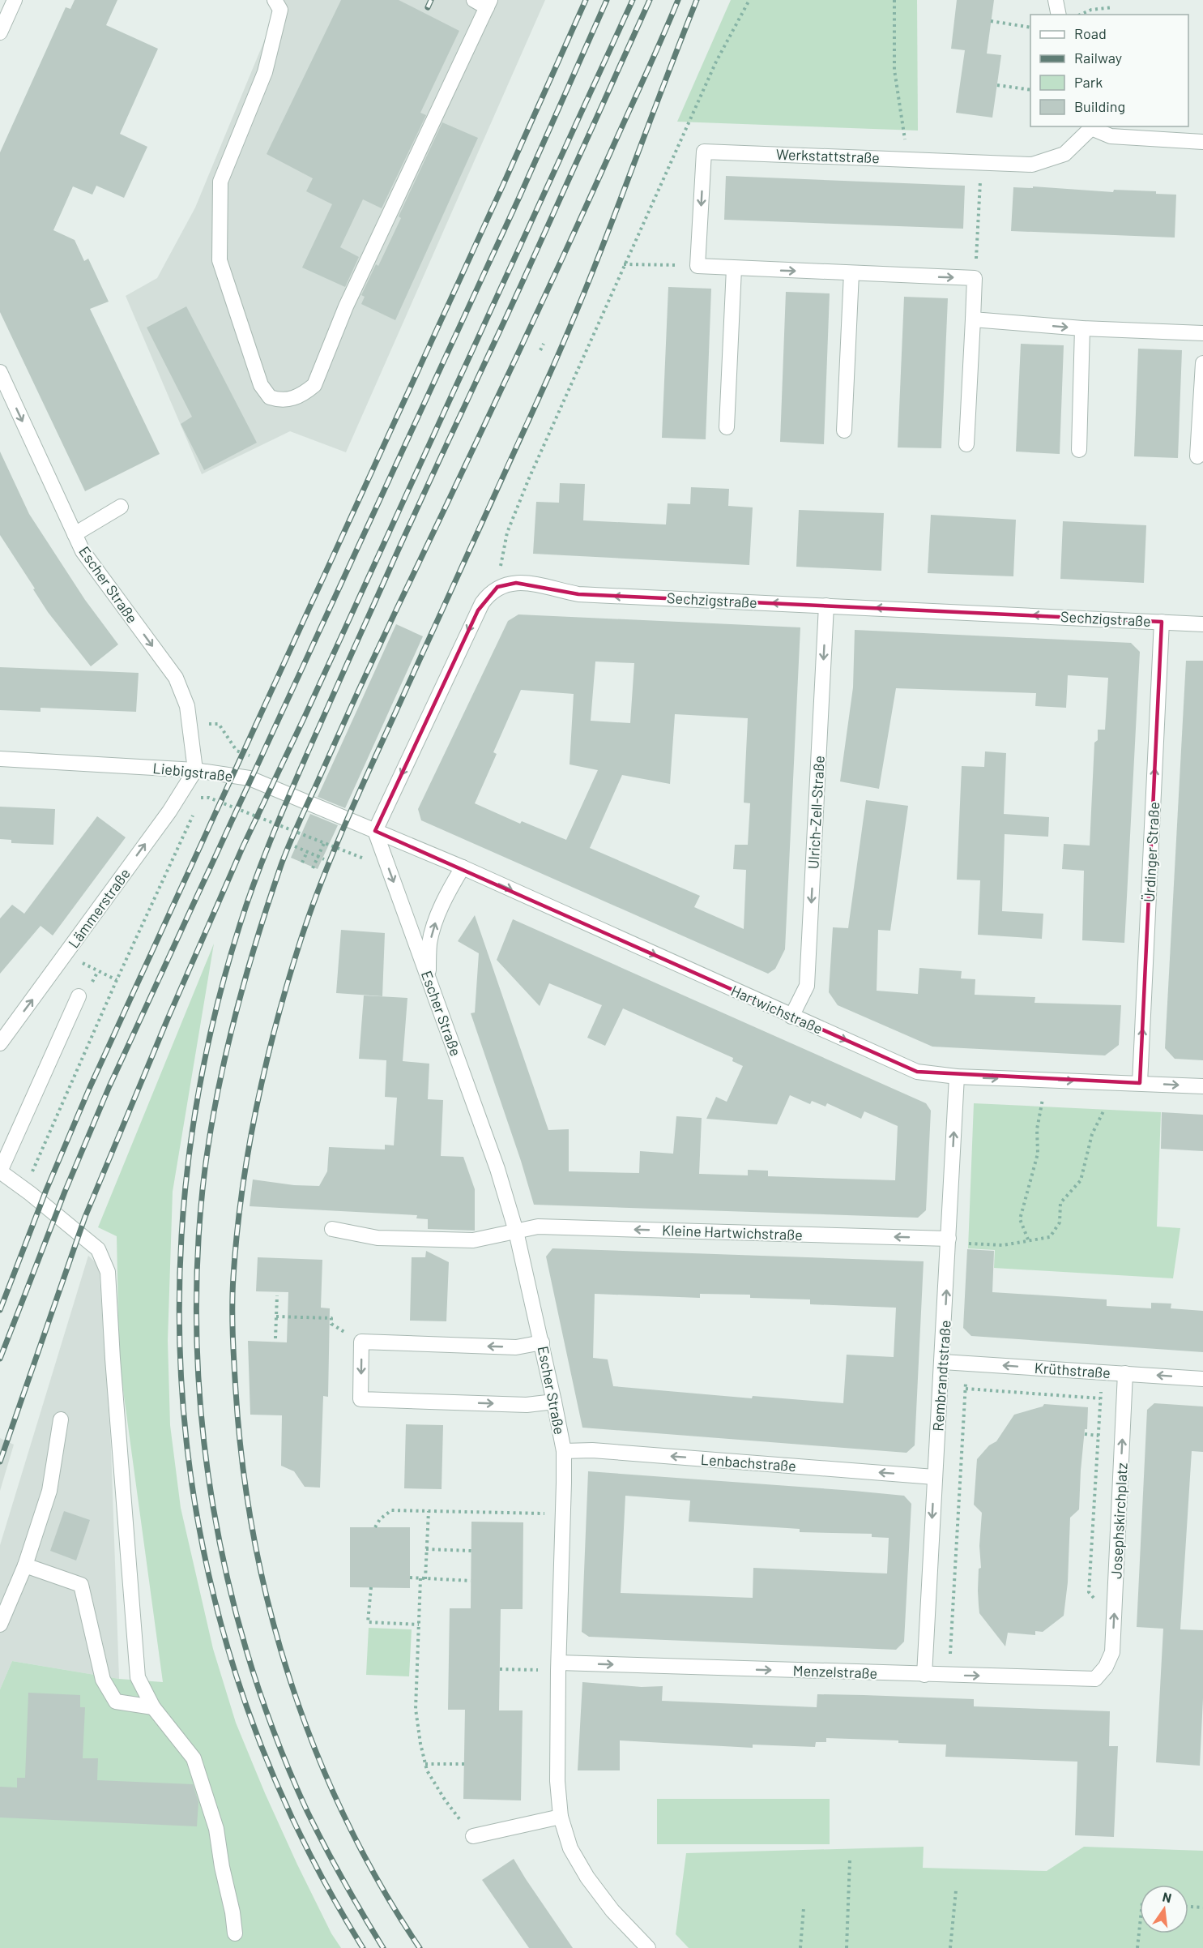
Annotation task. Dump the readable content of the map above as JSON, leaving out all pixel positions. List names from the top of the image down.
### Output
{
  "streets": {
    "street": [
      "Werkstattstraße",
      "Escher Straße",
      "Sechzigstraße",
      "Liebigstraße",
      "Ulrich-Zell-Straße",
      "Ürdinger Straße",
      "Lämmerstraße",
      "Hartwichstraße",
      "Kleine Hartwichstraße",
      "Krüthstraße",
      "Rembrandtstraße",
      "Lenbachstraße",
      "Josephskirchplatz",
      "Menzelstraße"
    ]
  },
  "crossings": [
    ["Escher Straße", "Liebigstraße"],
    ["Escher Straße", "Lämmerstraße"],
    ["Escher Straße", "Hartwichstraße"],
    ["Escher Straße", "Kleine Hartwichstraße"],
    ["Escher Straße", "Lenbachstraße"],
    ["Escher Straße", "Menzelstraße"],
    ["Sechzigstraße", "Ulrich-Zell-Straße"],
    ["Sechzigstraße", "Ürdinger Straße"],
    ["Liebigstraße", "Lämmerstraße"],
    ["Liebigstraße", "Hartwichstraße"],
    ["Ulrich-Zell-Straße", "Hartwichstraße"],
    ["Ürdinger Straße", "Hartwichstraße"],
    ["Hartwichstraße", "Rembrandtstraße"],
    ["Kleine Hartwichstraße", "Rembrandtstraße"],
    ["Krüthstraße", "Rembrandtstraße"],
    ["Krüthstraße", "Josephskirchplatz"],
    ["Rembrandtstraße", "Lenbachstraße"],
    ["Rembrandtstraße", "Menzelstraße"],
    ["Josephskirchplatz", "Menzelstraße"]
  ],
  "one_way": [
    "Sechzigstraße",
    "Ulrich-Zell-Straße",
    "Ürdinger Straße",
    "Lämmerstraße",
    "Hartwichstraße",
    "Kleine Hartwichstraße",
    "Krüthstraße",
    "Lenbachstraße",
    "Josephskirchplatz",
    "Menzelstraße"
  ],
  "legend": [
    "Road",
    "Railway",
    "Park",
    "Building"
  ],
  "north": "top"
}
